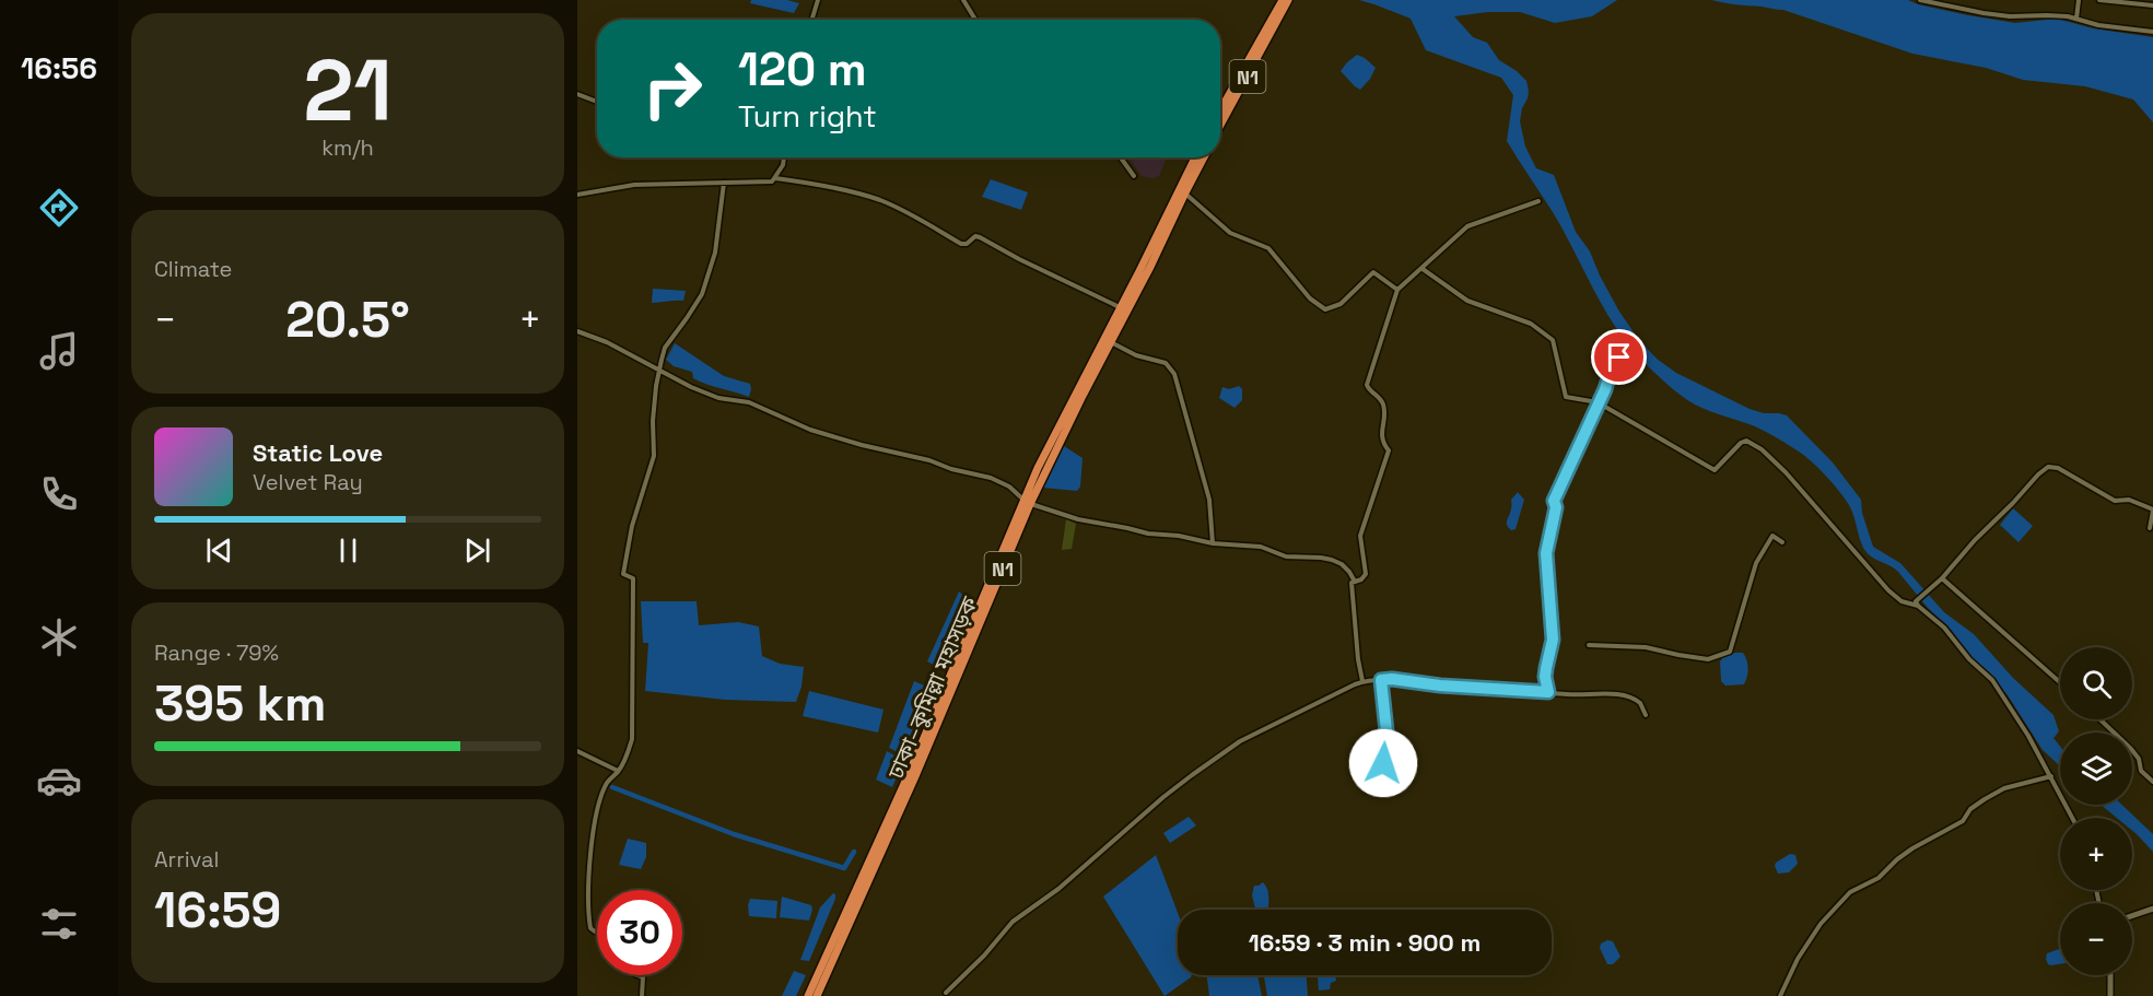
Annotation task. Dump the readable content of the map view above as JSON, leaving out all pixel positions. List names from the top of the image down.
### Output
{
  "streets": {
    "highway": ["N1", "ঢাকা–কুমিল্লা মহাসড়ক"]
  },
  "page": {
    "tabs": "16:56",
    "tile": [
      ["21", "km/h"],
      "Climate",
      ["Range · 79%", "395 km"],
      ["Arrival", "16:59"]
    ],
    "turn": ["120 m", "Turn right"],
    "heat": ["−", "20.5°", "+"],
    "song": ["Static Love", "Velvet Ray"],
    "map_buttons": ["+", "−"],
    "limit": "30",
    "trip": "16:59 · 3 min · 900 m"
  }
}
